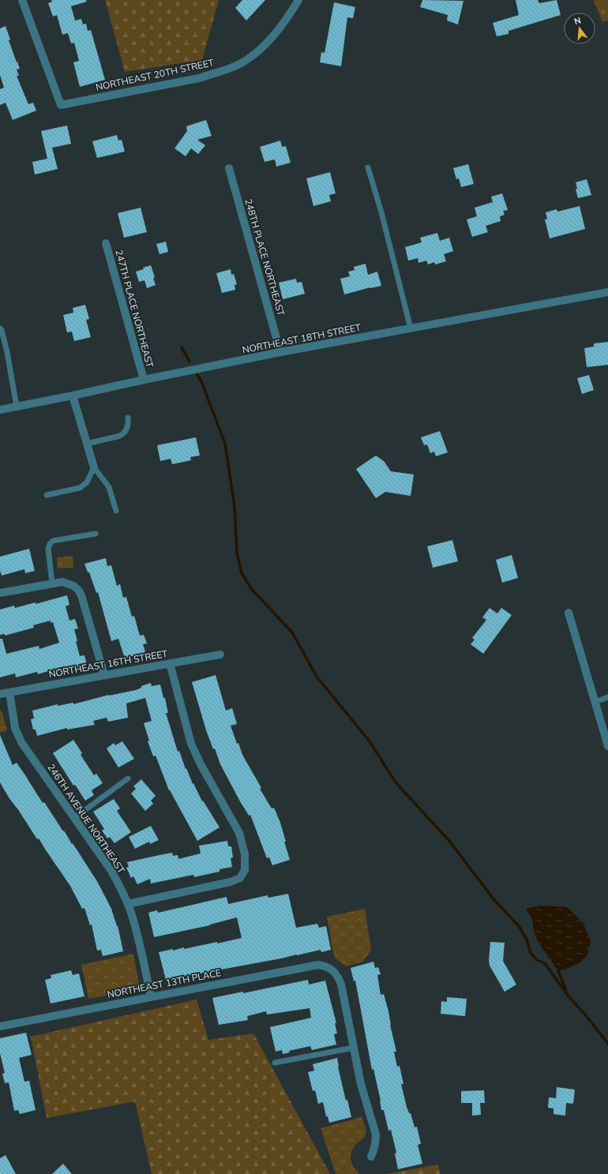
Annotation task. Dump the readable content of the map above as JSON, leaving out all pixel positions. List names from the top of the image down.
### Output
{
  "streets": {
    "street": [
      "NORTHEAST 20TH STREET",
      "248TH PLACE NORTHEAST",
      "247TH PLACE NORTHEAST",
      "NORTHEAST 18TH STREET",
      "NORTHEAST 16TH STREET",
      "246TH AVENUE NORTHEAST",
      "NORTHEAST 13TH PLACE"
    ]
  },
  "crossings": [
    ["248TH PLACE NORTHEAST", "NORTHEAST 18TH STREET"],
    ["247TH PLACE NORTHEAST", "NORTHEAST 18TH STREET"],
    ["NORTHEAST 16TH STREET", "246TH AVENUE NORTHEAST"],
    ["246TH AVENUE NORTHEAST", "NORTHEAST 13TH PLACE"]
  ],
  "north": "top"
}
